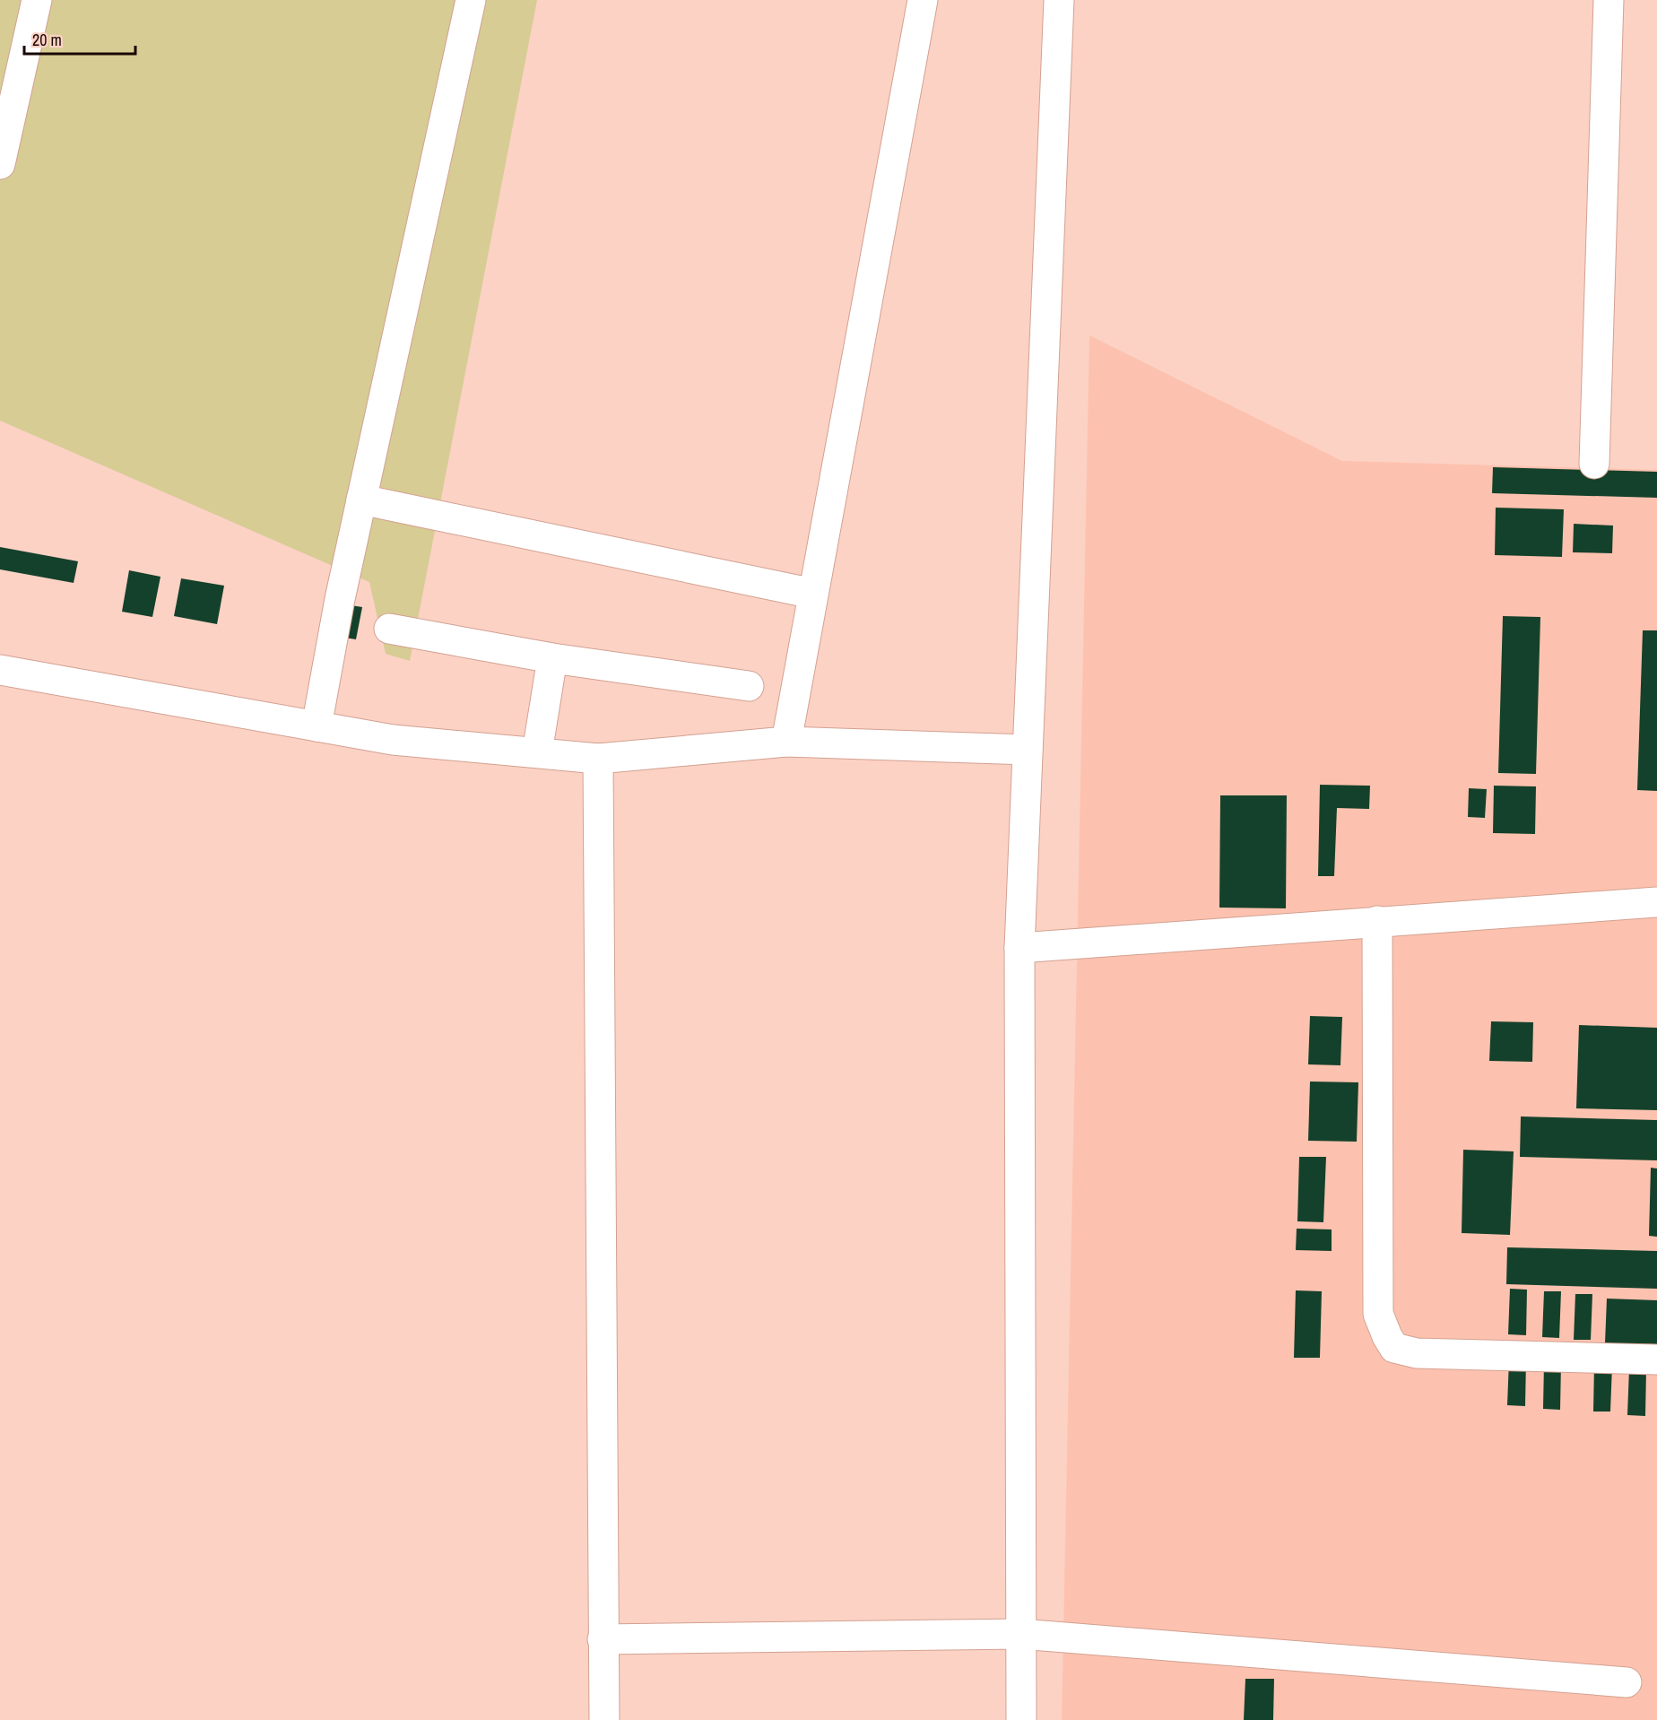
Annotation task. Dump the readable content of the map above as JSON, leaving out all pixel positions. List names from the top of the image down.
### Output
{
  "scale_bar": "20 m"
}
